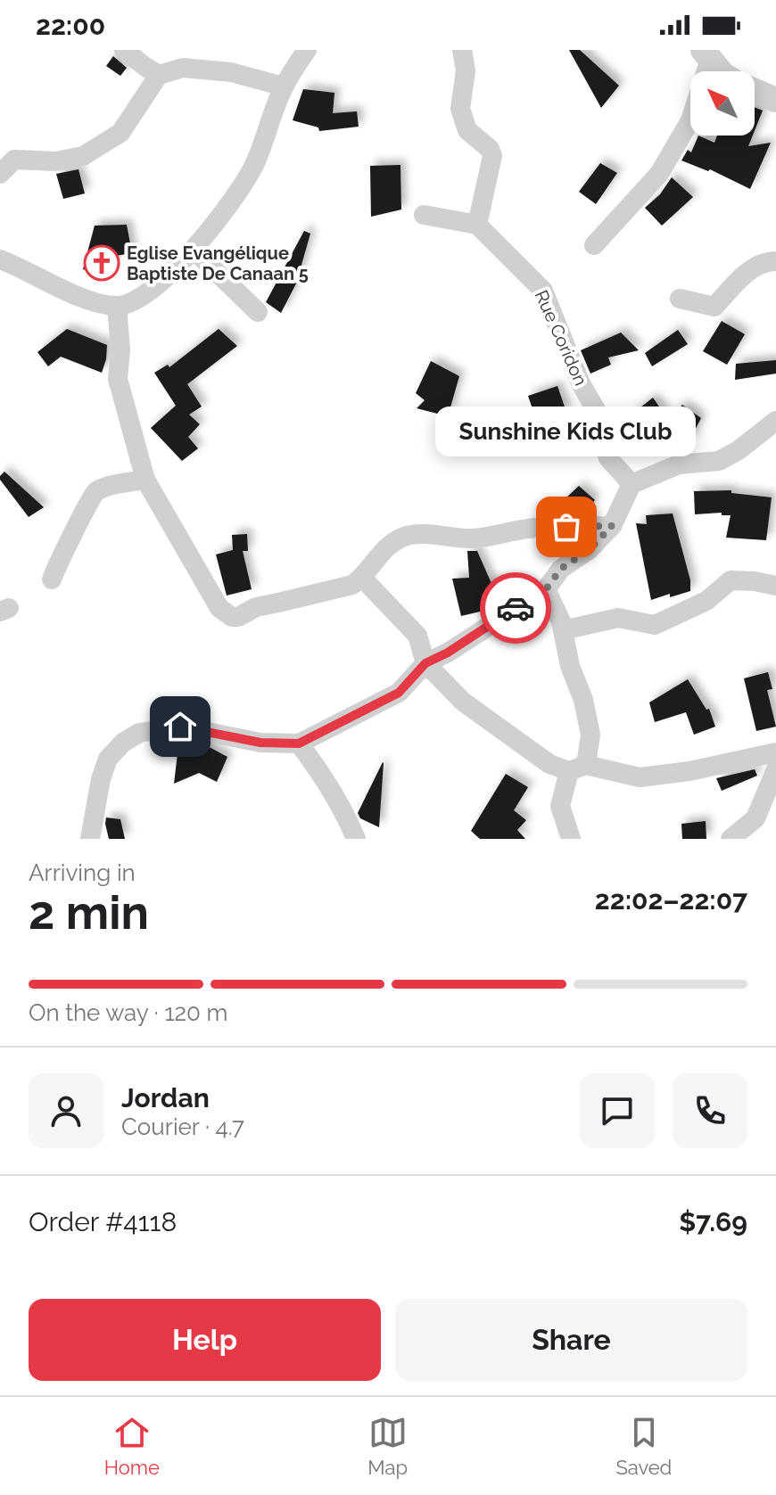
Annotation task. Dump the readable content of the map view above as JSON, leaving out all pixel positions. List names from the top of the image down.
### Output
{
  "streets": {
    "street": ["Rue Coridon"]
  },
  "places": {
    "church": ["Eglise Evangélique Baptiste De Canaan 5"],
    "other": ["Sunshine Kids Club"]
  },
  "north": "top left",
  "page": {
    "status": "22:00",
    "bubble": "Sunshine Kids Club",
    "heading": ["2 min", "Arriving in", "22:02–22:07"],
    "panel": [
      "Jordan",
      "Courier · 4.7",
      "Order #4118",
      "$7.69"
    ],
    "bar": "On the way · 120 m",
    "buttons": ["Help", "Share"],
    "tabs": ["Home", "Map", "Saved"]
  }
}
